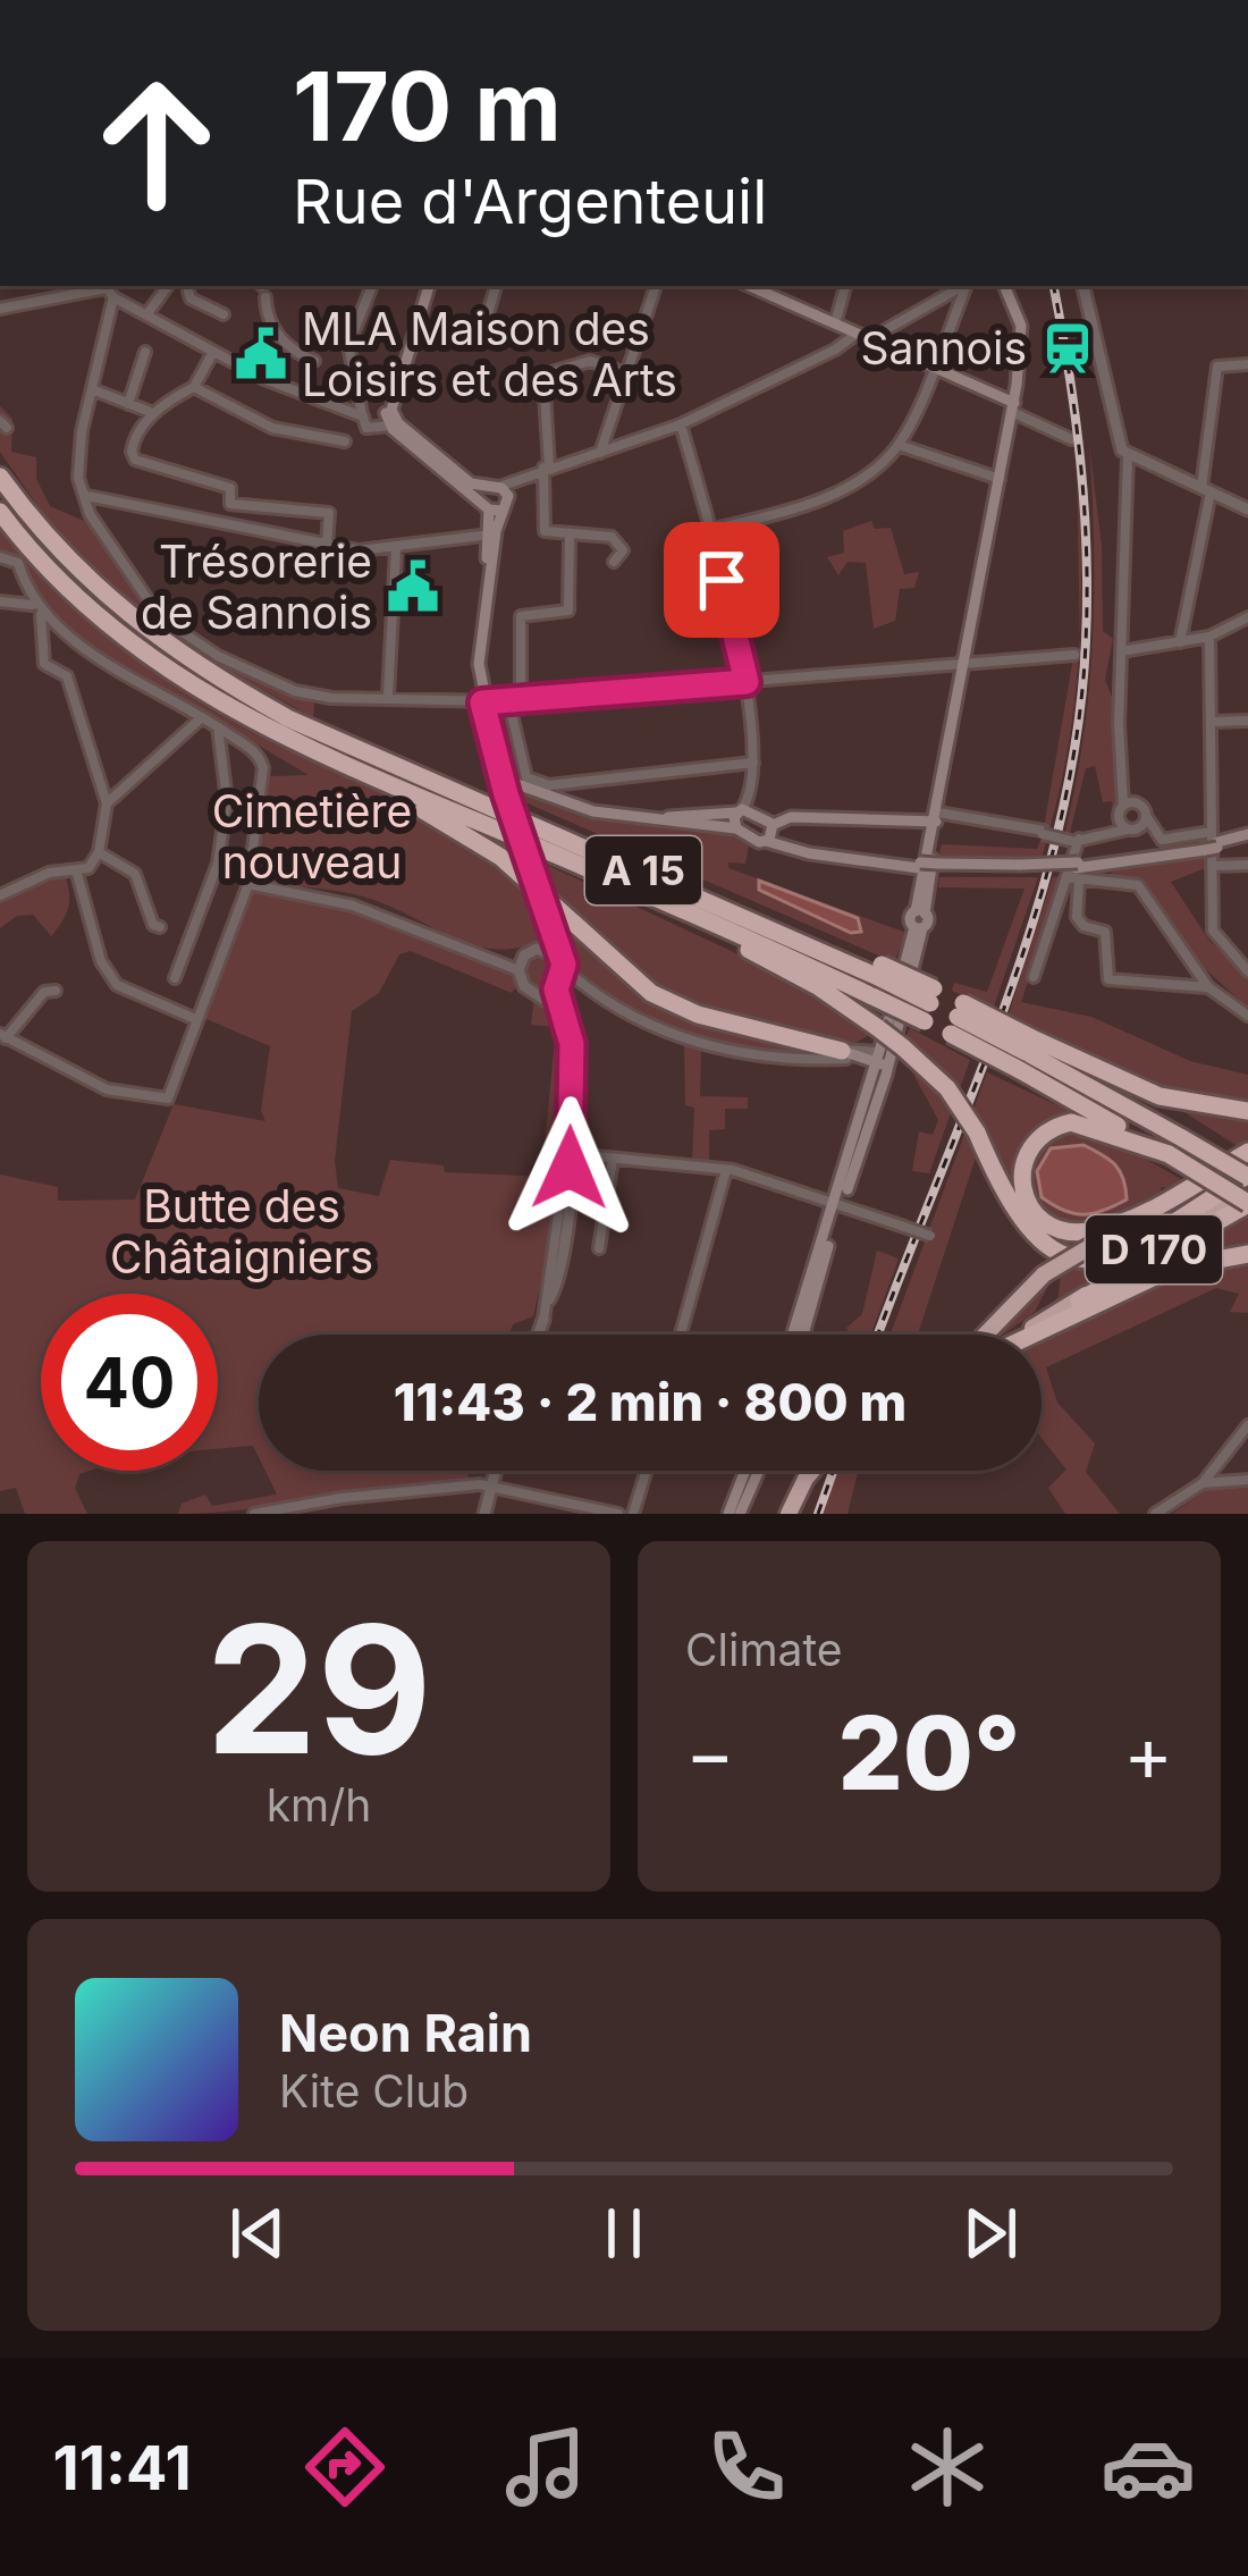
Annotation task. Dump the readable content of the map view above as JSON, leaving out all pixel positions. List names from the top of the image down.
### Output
{
  "streets": {
    "highway": ["A 15", "D 170"]
  },
  "crossings": [
    ["A 15", "D 170"]
  ],
  "parks": ["Cimetière nouveau", "Butte des Châtaigniers"],
  "places": {
    "station": ["Sannois"],
    "public building": ["MLA Maison des Loisirs et des Arts", "Trésorerie de Sannois"]
  },
  "page": {
    "turn": ["170 m", "Rue d'Argenteuil"],
    "limit": "40",
    "trip": "11:43 · 2 min · 800 m",
    "tile": [
      ["29", "km/h"],
      "Climate"
    ],
    "heat": ["−", "20°", "+"],
    "song": ["Neon Rain", "Kite Club"],
    "tabs": "11:41"
  }
}
